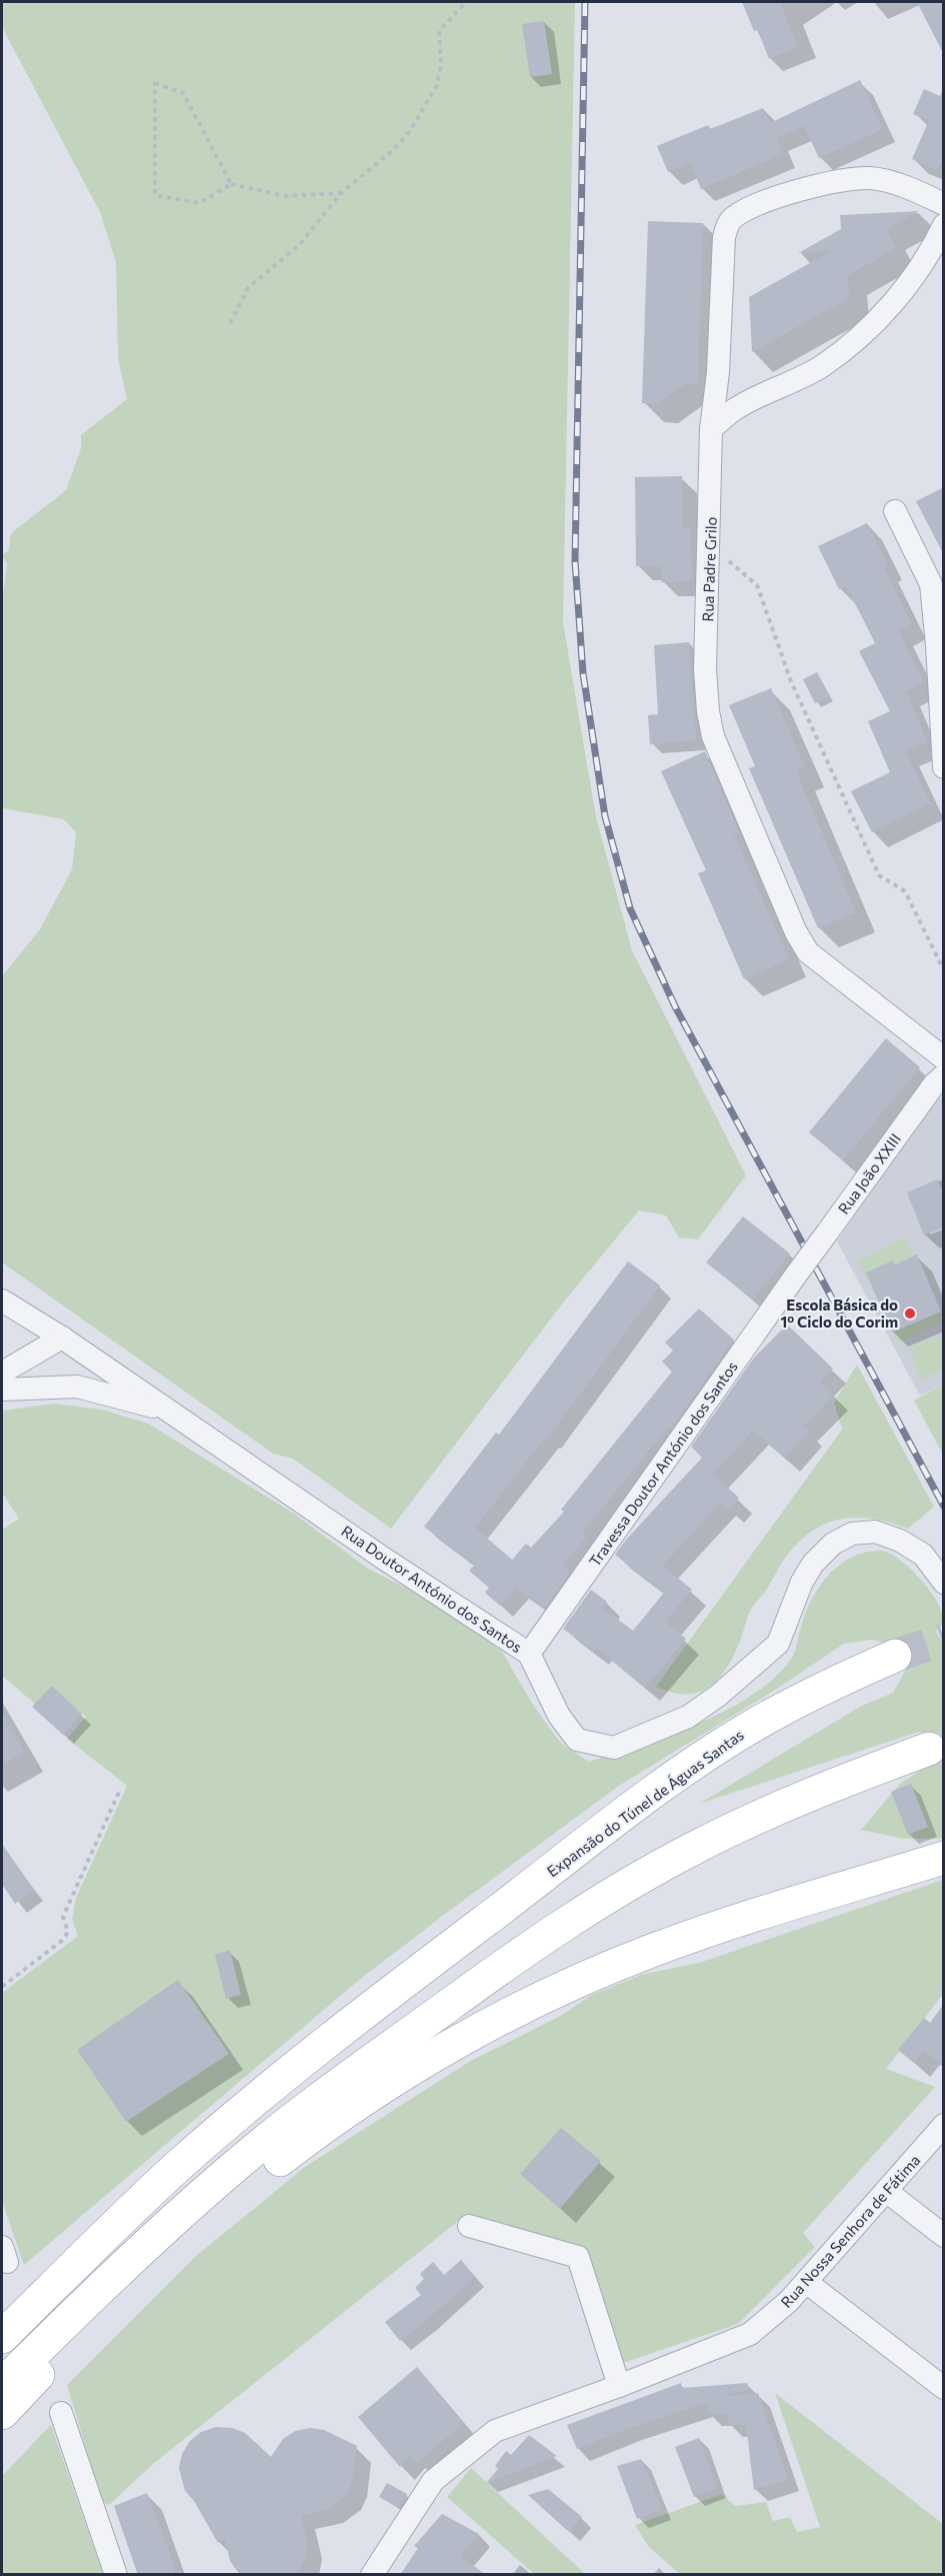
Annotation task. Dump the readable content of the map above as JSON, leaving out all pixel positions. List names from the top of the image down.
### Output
{
  "streets": {
    "highway": ["Expansão do Túnel de Águas Santas"],
    "street": [
      "Rua Padre Grilo",
      "Rua João XXIII",
      "Travessa Doutor António dos Santos",
      "Rua Doutor António dos Santos",
      "Rua Nossa Senhora de Fátima"
    ]
  },
  "crossings": [
    ["Rua João XXIII", "Travessa Doutor António dos Santos"],
    ["Travessa Doutor António dos Santos", "Rua Doutor António dos Santos"]
  ],
  "places": ["Escola Básica do 1º Ciclo do Corim"]
}
